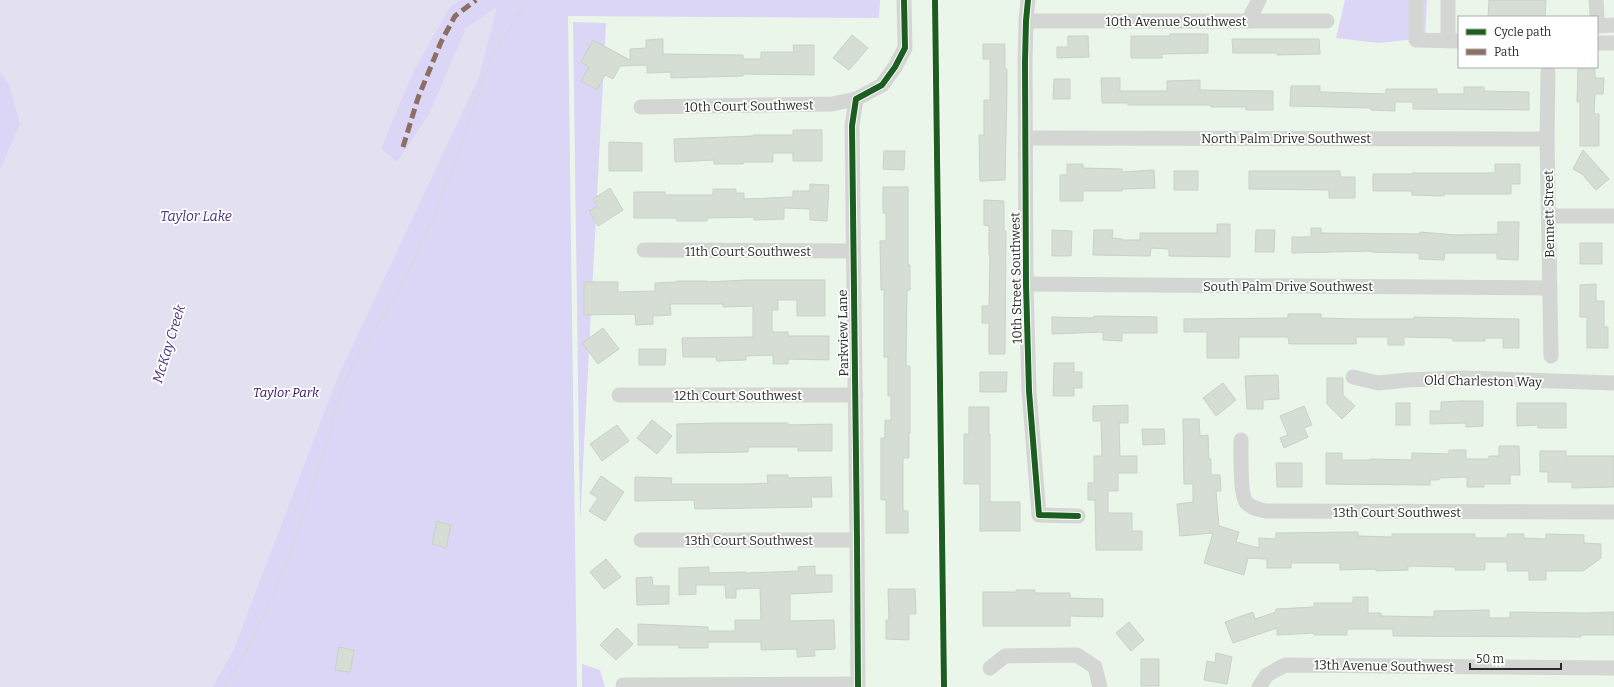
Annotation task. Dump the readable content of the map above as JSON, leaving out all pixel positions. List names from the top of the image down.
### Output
{
  "streets": {
    "street": [
      "10th Avenue Southwest",
      "10th Court Southwest",
      "North Palm Drive Southwest",
      "Bennett Street",
      "11th Court Southwest",
      "10th Street Southwest",
      "South Palm Drive Southwest",
      "Parkview Lane",
      "Old Charleston Way",
      "12th Court Southwest",
      "13th Court Southwest",
      "13th Avenue Southwest"
    ]
  },
  "crossings": [
    ["10th Avenue Southwest", "10th Street Southwest"],
    ["10th Court Southwest", "Parkview Lane"],
    ["North Palm Drive Southwest", "Bennett Street"],
    ["North Palm Drive Southwest", "10th Street Southwest"],
    ["Bennett Street", "South Palm Drive Southwest"],
    ["11th Court Southwest", "Parkview Lane"],
    ["10th Street Southwest", "South Palm Drive Southwest"],
    ["Parkview Lane", "12th Court Southwest"],
    ["Parkview Lane", "13th Court Southwest"]
  ],
  "water": ["Taylor Lake", "McKay Creek"],
  "parks": ["Taylor Park"],
  "legend": ["Cycle path", "Path"],
  "scale_bar": "50 m"
}
